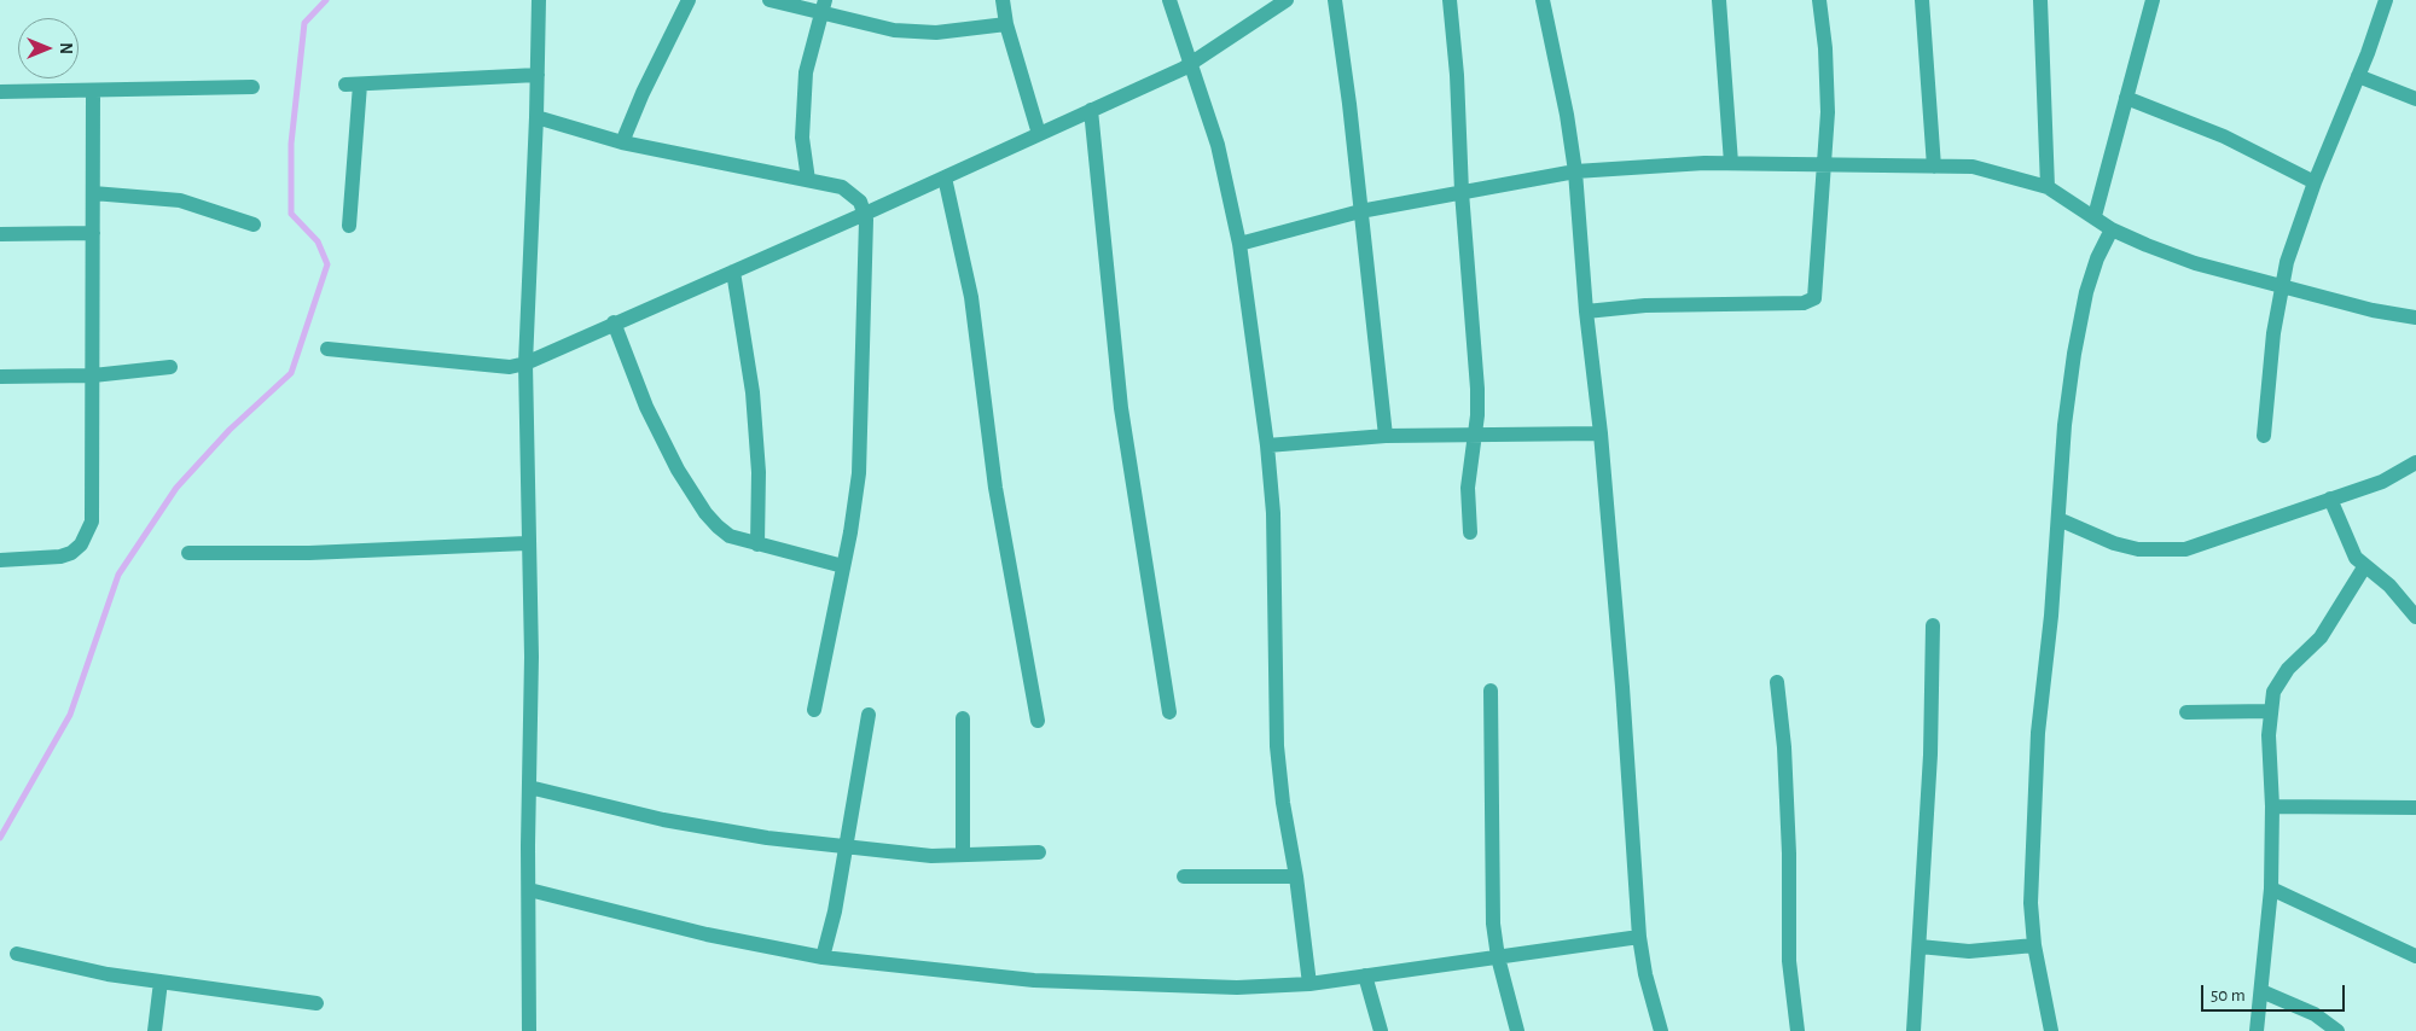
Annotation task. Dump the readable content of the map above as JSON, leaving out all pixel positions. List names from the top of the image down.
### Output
{
  "scale_bar": "50 m",
  "north": "right"
}
